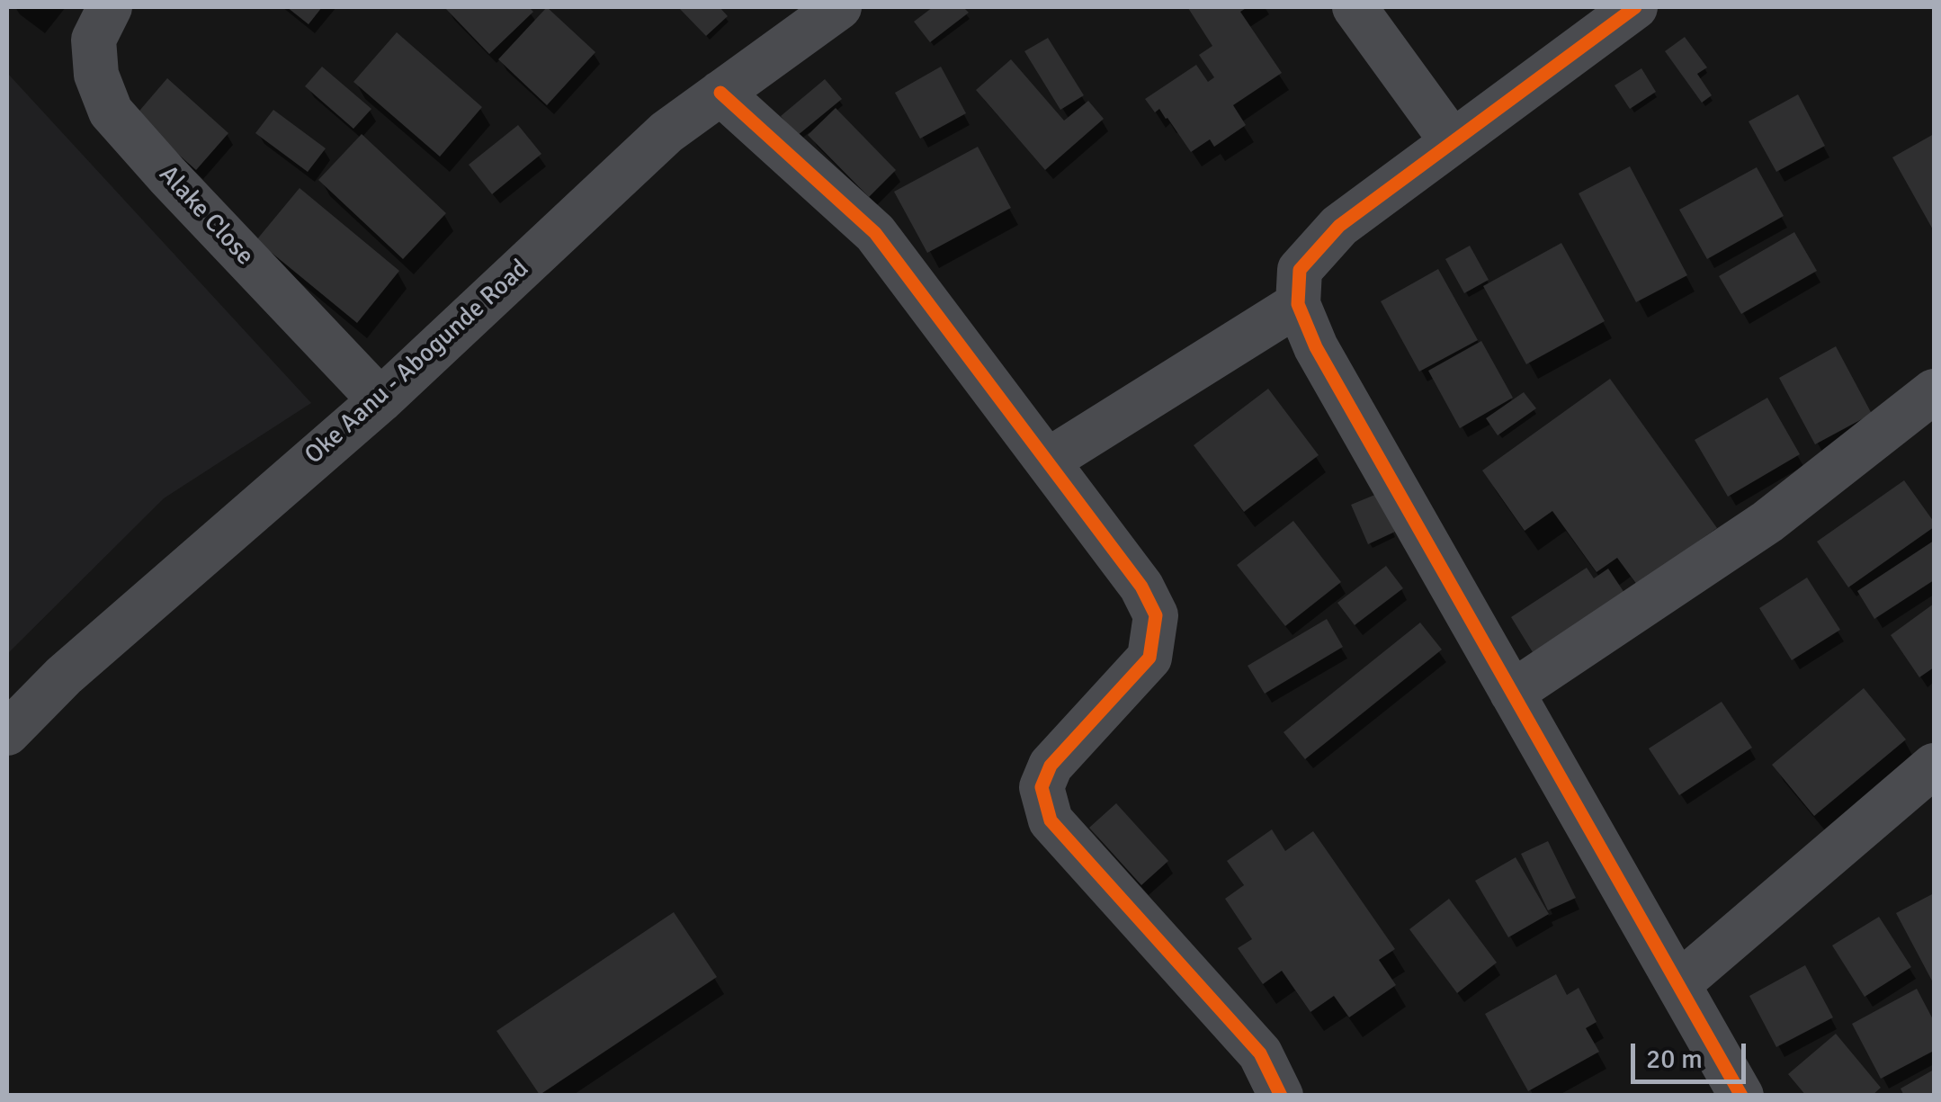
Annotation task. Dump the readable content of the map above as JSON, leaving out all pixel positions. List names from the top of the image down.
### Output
{
  "streets": {
    "street": ["Alake Close", "Oke Aanu - Abogunde Road"]
  },
  "crossings": [
    ["Alake Close", "Oke Aanu - Abogunde Road"]
  ],
  "scale_bar": "20 m"
}
